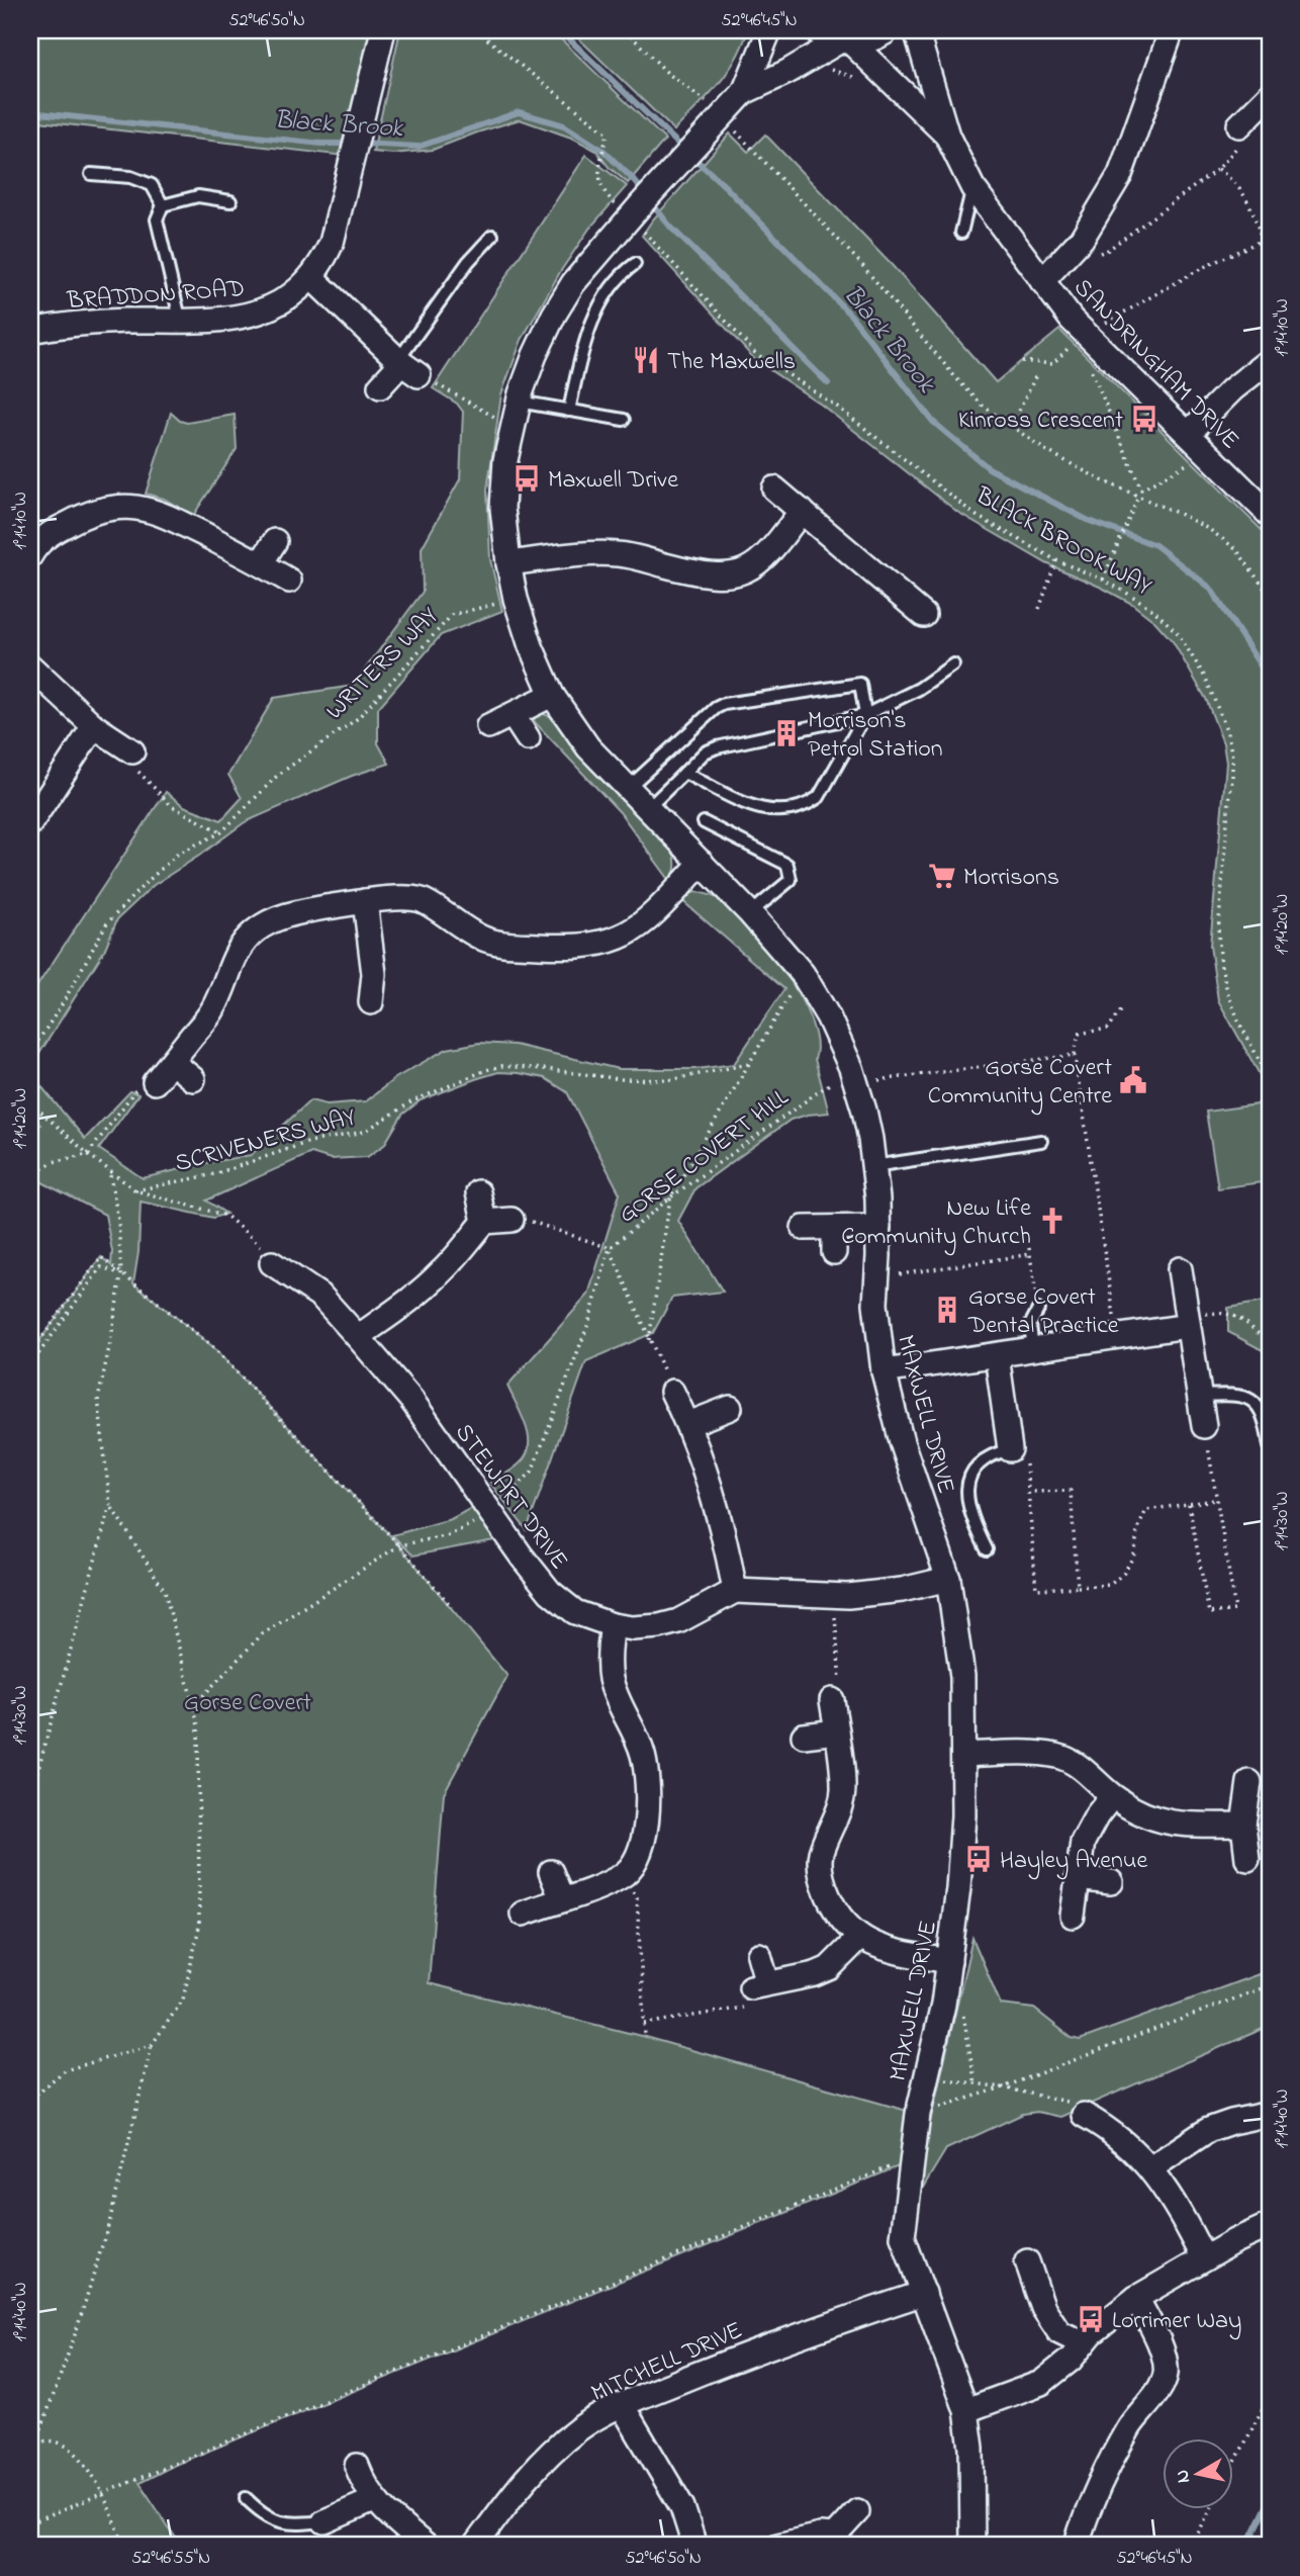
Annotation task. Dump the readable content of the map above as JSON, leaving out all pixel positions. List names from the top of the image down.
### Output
{
  "streets": {
    "street": [
      "BRADDON ROAD",
      "SANDRINGHAM DRIVE",
      "MAXWELL DRIVE",
      "STEWART DRIVE",
      "MITCHELL DRIVE"
    ],
    "path": [
      "BLACK BROOK WAY",
      "WRITERS WAY",
      "SCRIVENERS WAY",
      "GORSE COVERT HILL"
    ]
  },
  "crossings": [
    ["SANDRINGHAM DRIVE", "MAXWELL DRIVE"],
    ["WRITERS WAY", "MAXWELL DRIVE"],
    ["SCRIVENERS WAY", "STEWART DRIVE"],
    ["GORSE COVERT HILL", "MAXWELL DRIVE"],
    ["GORSE COVERT HILL", "STEWART DRIVE"],
    ["MAXWELL DRIVE", "STEWART DRIVE"],
    ["MAXWELL DRIVE", "MITCHELL DRIVE"]
  ],
  "water": ["Black Brook"],
  "parks": ["Gorse Covert"],
  "places": {
    "restaurant": ["The Maxwells"],
    "bus stop": [
      "Kinross Crescent",
      "Maxwell Drive",
      "Hayley Avenue",
      "Lorrimer Way"
    ],
    "building": ["Morrison's Petrol Station", "Gorse Covert Dental Practice"],
    "supermarket": ["Morrisons"],
    "public building": ["Gorse Covert Community Centre"],
    "church": ["New Life Community Church"]
  },
  "north": "left",
  "coordinates": [
    "52°46'50\"N",
    "52°46'45\"N",
    "1°14'10\"W",
    "1°14'20\"W",
    "1°14'30\"W",
    "1°14'40\"W",
    "52°46'55\"N"
  ]
}
